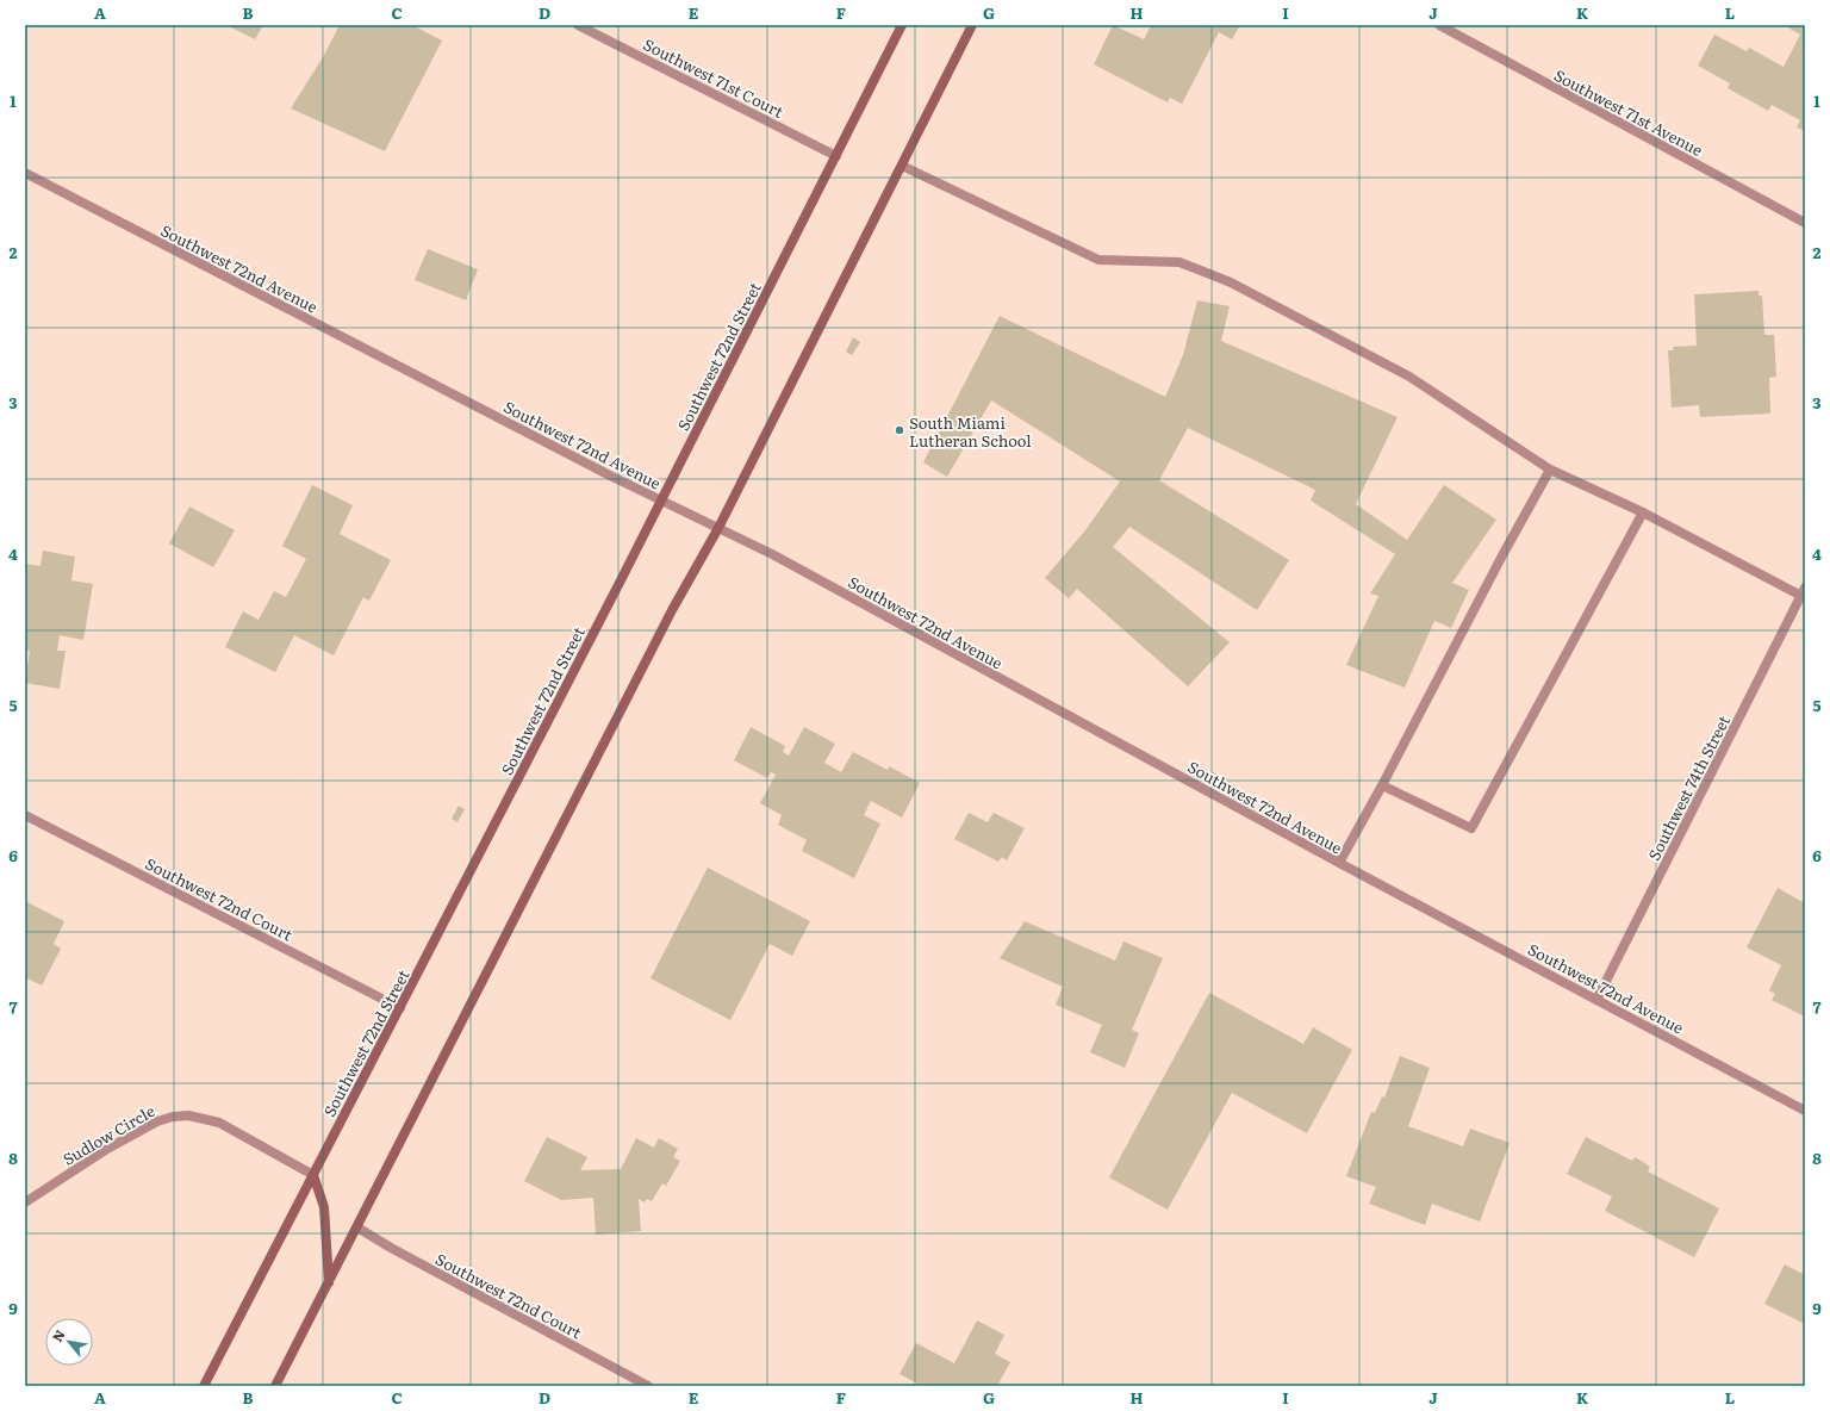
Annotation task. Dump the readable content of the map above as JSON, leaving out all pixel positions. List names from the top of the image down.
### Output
{
  "streets": {
    "main road": ["Southwest 72nd Street"],
    "street": [
      "Southwest 71st Court",
      "Southwest 71st Avenue",
      "Southwest 72nd Avenue",
      "Southwest 74th Street",
      "Southwest 72nd Court",
      "Sudlow Circle"
    ]
  },
  "crossings": [
    ["Southwest 71st Court", "Southwest 72nd Street"],
    ["Southwest 72nd Avenue", "Southwest 72nd Street"],
    ["Southwest 72nd Avenue", "Southwest 74th Street"],
    ["Southwest 72nd Street", "Southwest 72nd Court"],
    ["Southwest 72nd Street", "Sudlow Circle"]
  ],
  "places": ["South Miami Lutheran School"],
  "north": "top left",
  "grid": {
    "columns": [
      "A",
      "B",
      "C",
      "D",
      "E",
      "F",
      "G",
      "H",
      "I",
      "J",
      "K",
      "L"
    ],
    "rows": [
      "1",
      "2",
      "3",
      "4",
      "5",
      "6",
      "7",
      "8",
      "9"
    ]
  }
}
